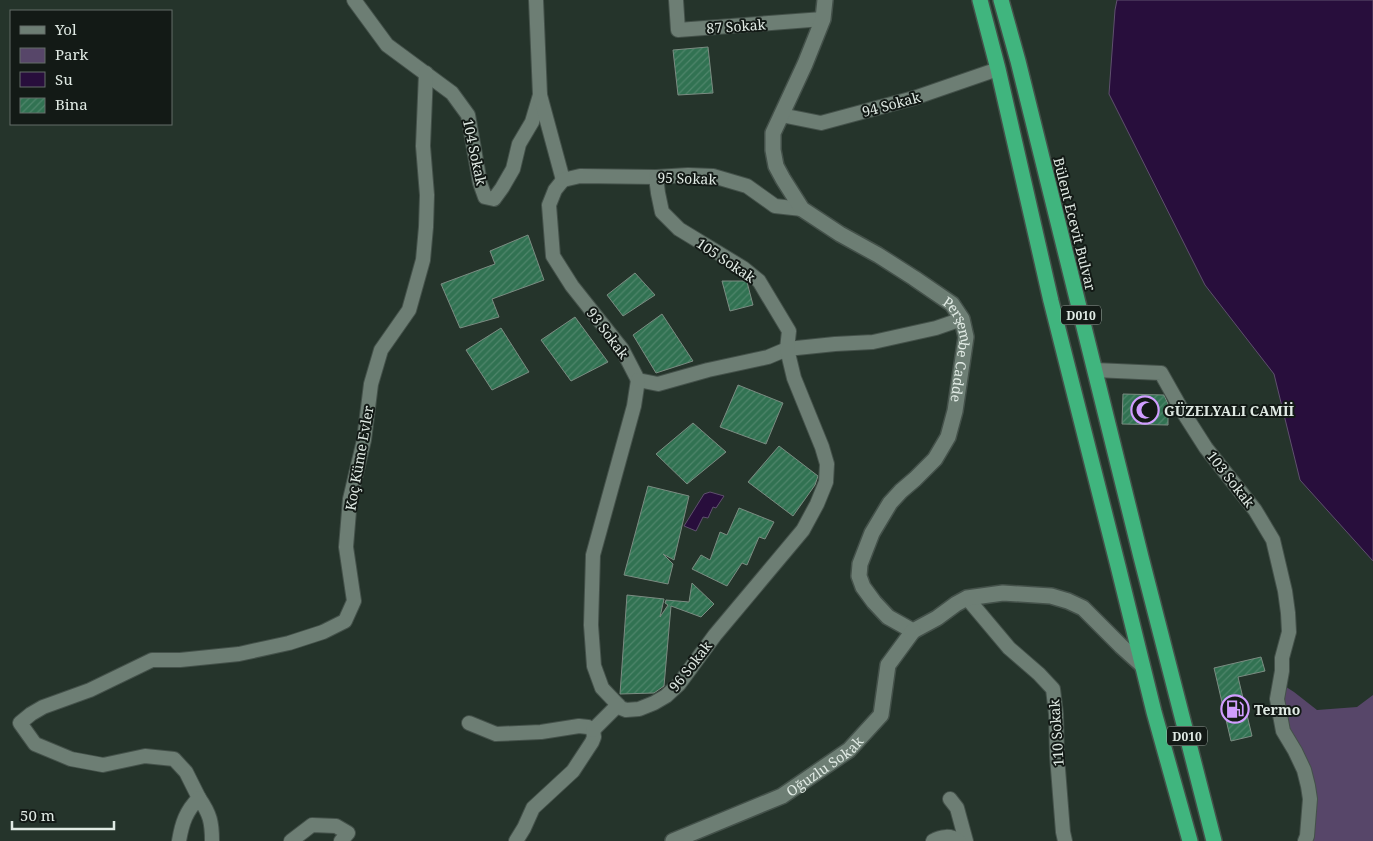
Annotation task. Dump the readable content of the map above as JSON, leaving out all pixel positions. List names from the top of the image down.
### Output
{
  "streets": {
    "highway": ["Bülent Ecevit Bulvar", "D010"],
    "main road": ["Perşembe Cadde", "Oğuzlu Sokak"],
    "street": [
      "87 Sokak",
      "94 Sokak",
      "104 Sokak",
      "95 Sokak",
      "105 Sokak",
      "93 Sokak",
      "Koç Küme Evler",
      "103 Sokak",
      "96 Sokak",
      "110 Sokak"
    ]
  },
  "crossings": [
    ["87 Sokak", "Perşembe Cadde"],
    ["94 Sokak", "Perşembe Cadde"],
    ["104 Sokak", "Koç Küme Evler"],
    ["95 Sokak", "105 Sokak"],
    ["95 Sokak", "93 Sokak"],
    ["95 Sokak", "Perşembe Cadde"],
    ["Bülent Ecevit Bulvar", "103 Sokak"],
    ["105 Sokak", "96 Sokak"],
    ["Perşembe Cadde", "Oğuzlu Sokak"]
  ],
  "places": {
    "mosque": ["GÜZELYALI CAMİİ"],
    "fuel station": ["Termo"]
  },
  "legend": [
    "Yol",
    "Park",
    "Su",
    "Bina"
  ],
  "scale_bar": "50 m"
}
